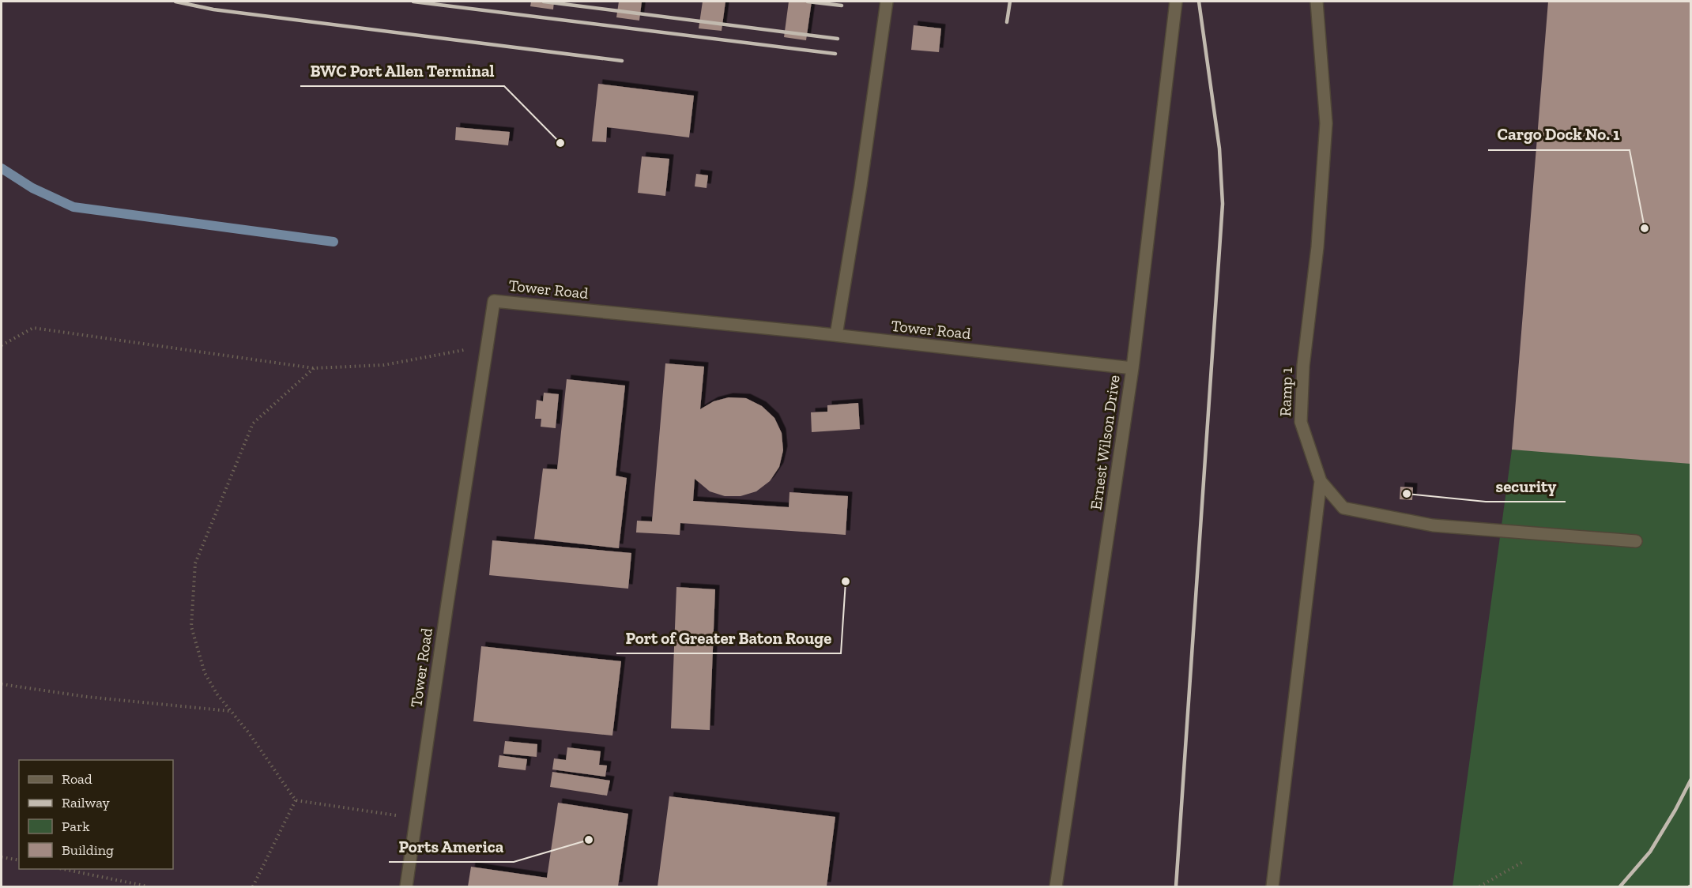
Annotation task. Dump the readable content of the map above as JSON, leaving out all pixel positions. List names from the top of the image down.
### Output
{
  "streets": {
    "lane": ["Tower Road", "Ramp 1", "Ernest Wilson Drive"]
  },
  "crossings": [
    ["Tower Road", "Ernest Wilson Drive"]
  ],
  "places": [
    "BWC Port Allen Terminal",
    "Cargo Dock No. 1",
    "security",
    "Port of Greater Baton Rouge",
    "Ports America"
  ],
  "legend": [
    "Road",
    "Railway",
    "Park",
    "Building"
  ]
}
